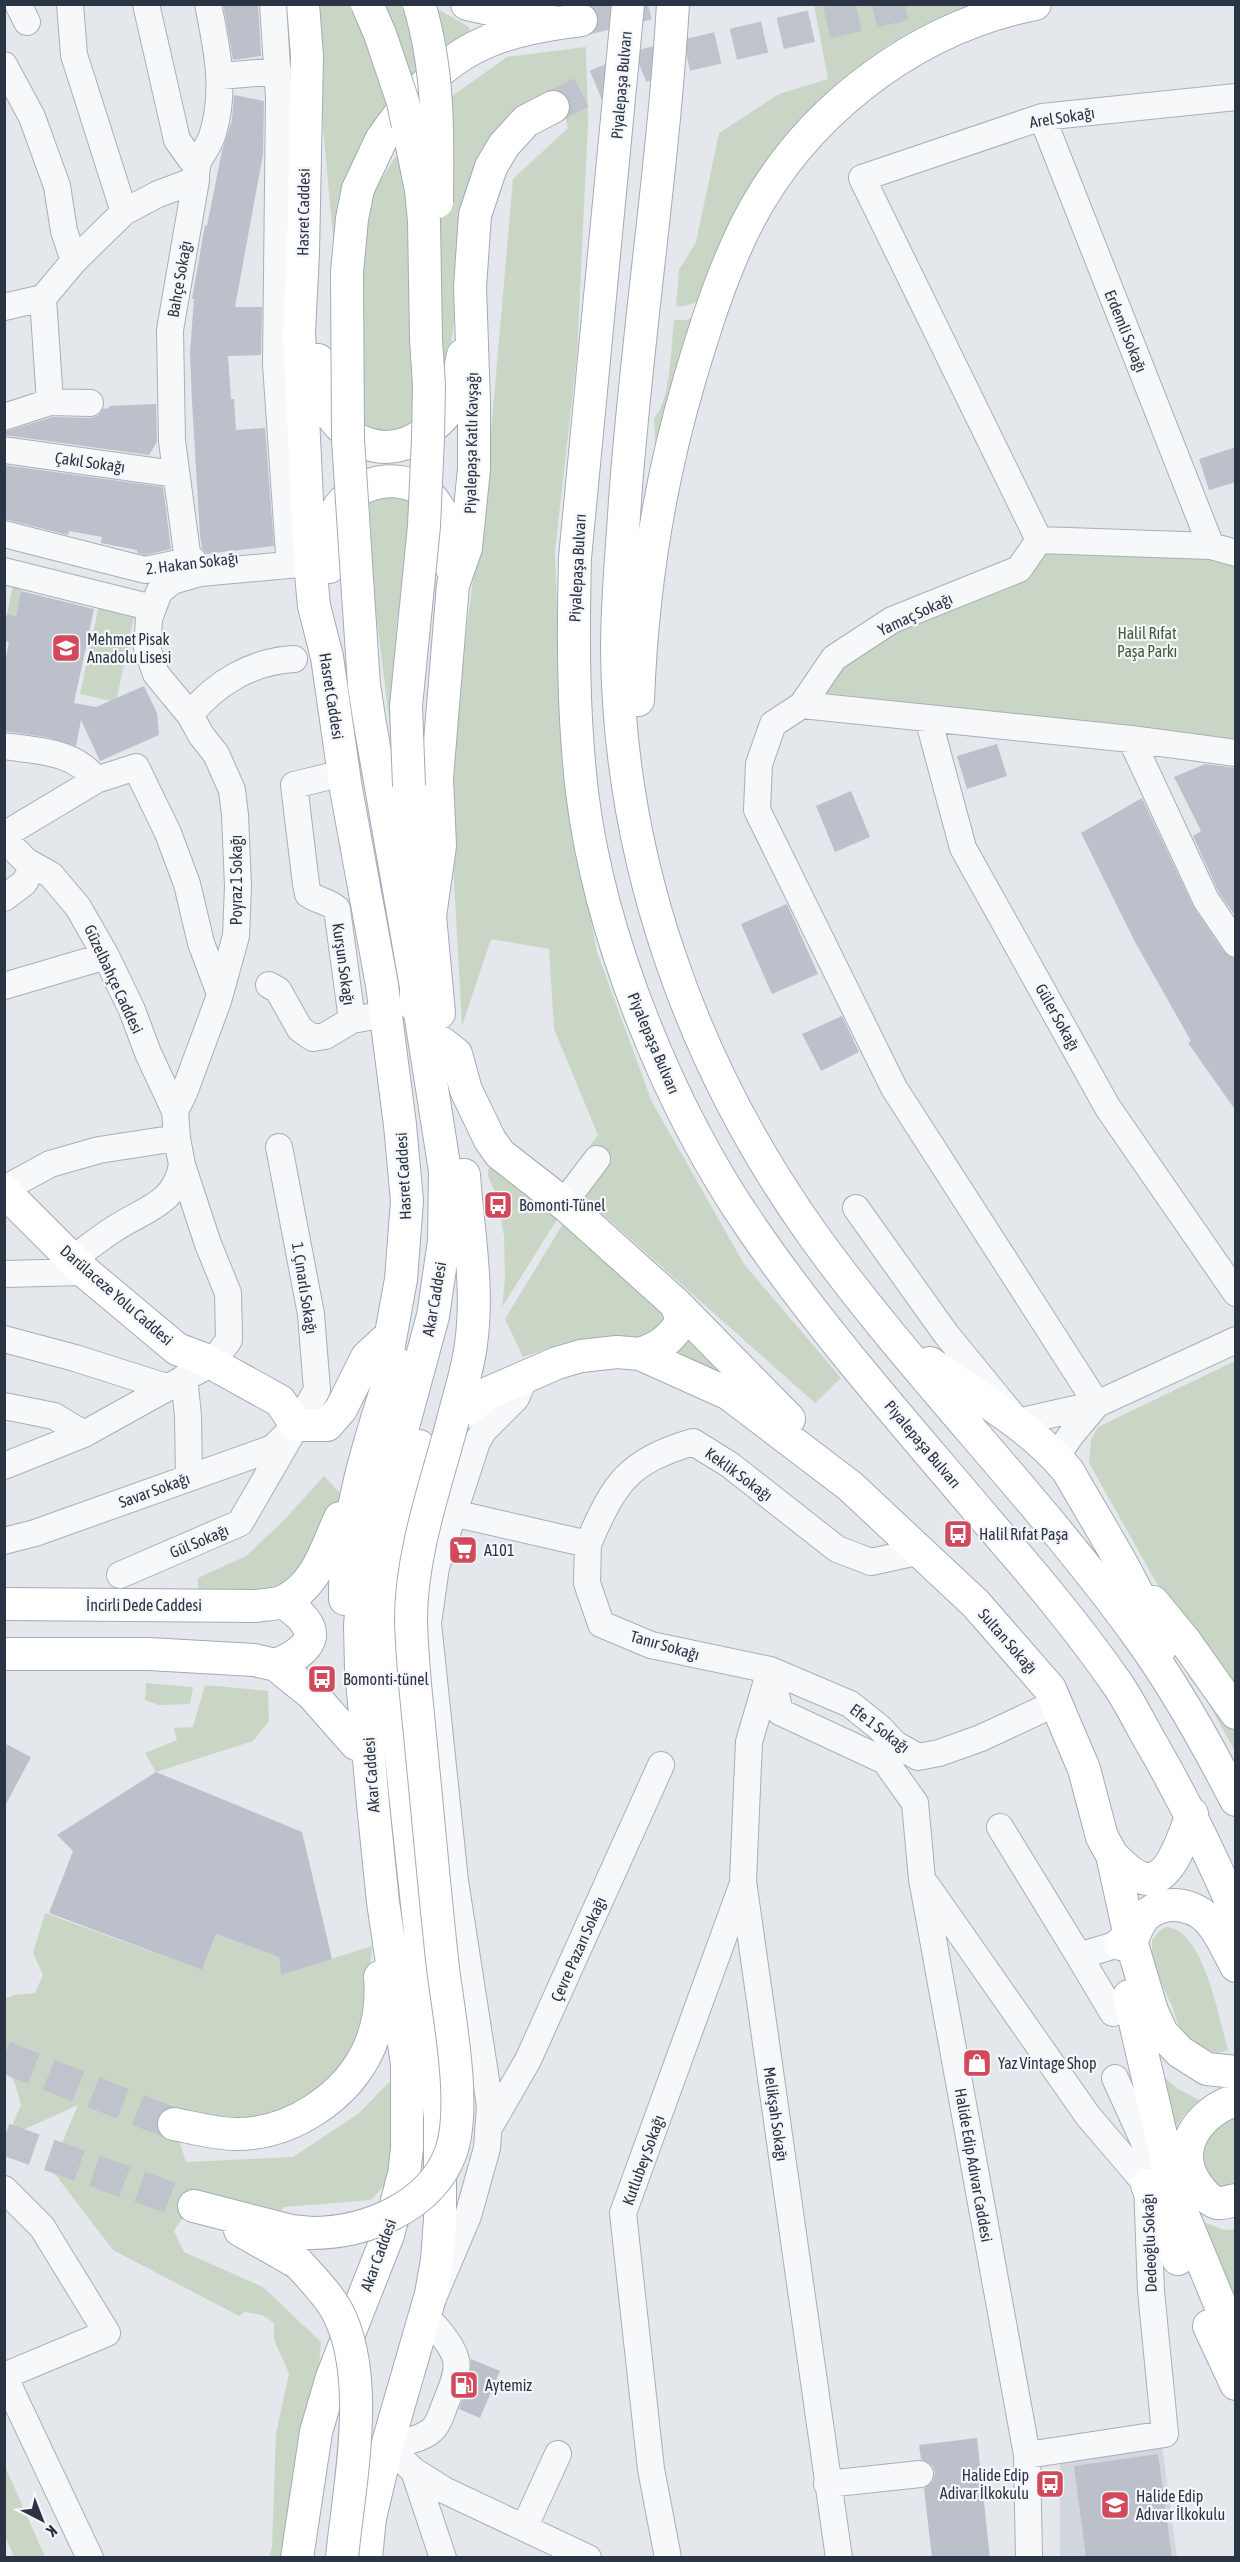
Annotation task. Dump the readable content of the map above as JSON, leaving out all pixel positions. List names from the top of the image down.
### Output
{
  "streets": {
    "main road": [
      "Piyalepaşa Bulvarı",
      "Hasret Caddesi",
      "Piyalepaşa Katlı Kavşağı",
      "Darülaceze Yolu Caddesi",
      "Akar Caddesi",
      "İncirli Dede Caddesi",
      "Sultan Sokağı"
    ],
    "street": [
      "Arel Sokağı",
      "Bahçe Sokağı",
      "Erdemli Sokağı",
      "Çakıl Sokağı",
      "2. Hakan Sokağı",
      "Yamaç Sokağı",
      "Poyraz 1 Sokağı",
      "Kurşun Sokağı",
      "Güzelbahçe Caddesi",
      "Güler Sokağı",
      "1. Çınarlı Sokağı",
      "Keklik Sokağı",
      "Savar Sokağı",
      "Gül Sokağı",
      "Tanır Sokağı",
      "Efe 1 Sokağı",
      "Çevre Pazarı Sokağı",
      "Melikşah Sokağı",
      "Kutlubey Sokağı",
      "Halide Edip Adıvar Caddesi",
      "Dedeoğlu Sokağı"
    ]
  },
  "crossings": [
    ["Arel Sokağı", "Erdemli Sokağı"],
    ["Arel Sokağı", "Yamaç Sokağı"],
    ["Hasret Caddesi", "2. Hakan Sokağı"],
    ["Hasret Caddesi", "Poyraz 1 Sokağı"],
    ["Hasret Caddesi", "Kurşun Sokağı"],
    ["Bahçe Sokağı", "Çakıl Sokağı"],
    ["Bahçe Sokağı", "2. Hakan Sokağı"],
    ["2. Hakan Sokağı", "Poyraz 1 Sokağı"],
    ["Poyraz 1 Sokağı", "Güzelbahçe Caddesi"],
    ["Poyraz 1 Sokağı", "Darülaceze Yolu Caddesi"],
    ["1. Çınarlı Sokağı", "Darülaceze Yolu Caddesi"],
    ["1. Çınarlı Sokağı", "Savar Sokağı"],
    ["1. Çınarlı Sokağı", "Gül Sokağı"],
    ["Darülaceze Yolu Caddesi", "Savar Sokağı"],
    ["Darülaceze Yolu Caddesi", "Gül Sokağı"],
    ["Akar Caddesi", "Çevre Pazarı Sokağı"],
    ["Keklik Sokağı", "Sultan Sokağı"],
    ["Keklik Sokağı", "Tanır Sokağı"],
    ["Savar Sokağı", "Gül Sokağı"],
    ["Sultan Sokağı", "Efe 1 Sokağı"],
    ["Tanır Sokağı", "Efe 1 Sokağı"],
    ["Tanır Sokağı", "Melikşah Sokağı"],
    ["Tanır Sokağı", "Halide Edip Adıvar Caddesi"],
    ["Efe 1 Sokağı", "Melikşah Sokağı"],
    ["Efe 1 Sokağı", "Halide Edip Adıvar Caddesi"],
    ["Melikşah Sokağı", "Kutlubey Sokağı"],
    ["Melikşah Sokağı", "Halide Edip Adıvar Caddesi"],
    ["Halide Edip Adıvar Caddesi", "Dedeoğlu Sokağı"]
  ],
  "parks": ["Halil Rıfat Paşa Parkı"],
  "places": {
    "school or university": ["Mehmet Pisak Anadolu Lisesi", "Halide Edip Adıvar İlkokulu"],
    "bus stop": [
      "Bomonti-Tünel",
      "Halil Rıfat Paşa",
      "Bomonti-tünel",
      "Halide Edip Adivar İlkokulu"
    ],
    "supermarket": ["A101"],
    "shop": ["Yaz Vintage Shop"],
    "fuel station": ["Aytemiz"]
  },
  "north": "bottom right"
}
